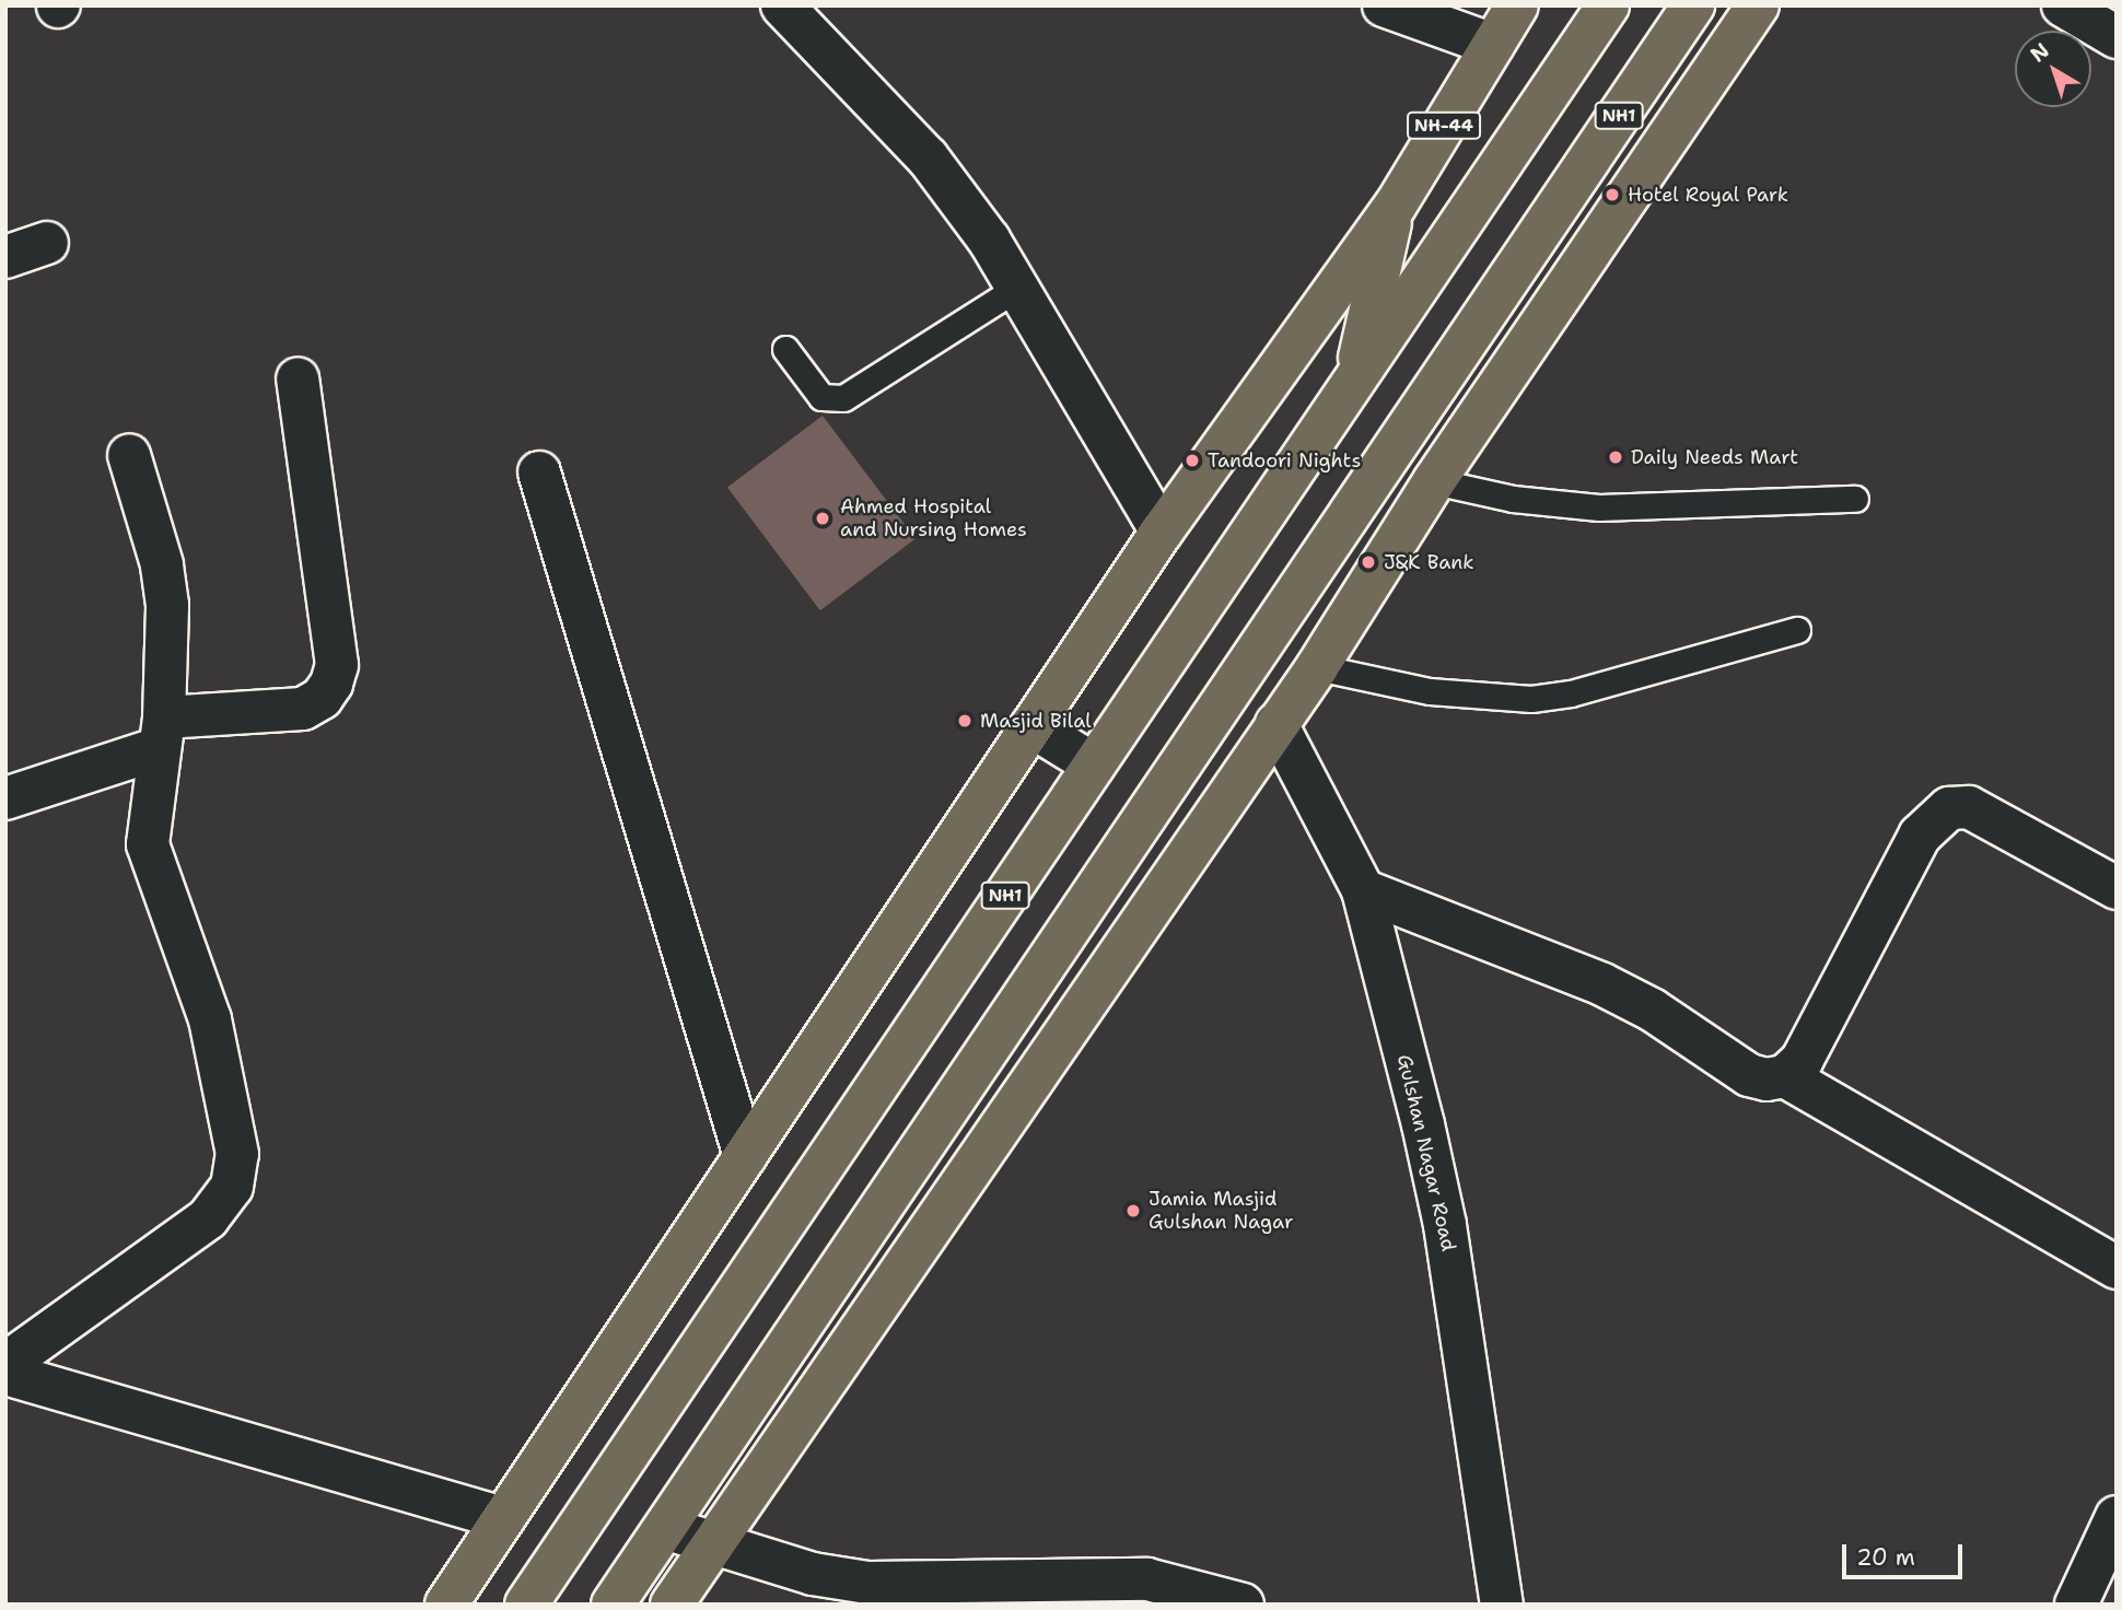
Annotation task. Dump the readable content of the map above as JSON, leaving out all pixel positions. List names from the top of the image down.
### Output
{
  "streets": {
    "highway": ["NH1", "NH-44"],
    "street": ["Gulshan Nagar Road"]
  },
  "places": [
    "Hotel Royal Park",
    "Daily Needs Mart",
    "Tandoori Nights",
    "Ahmed Hospital and Nursing Homes",
    "J&K Bank",
    "Masjid Bilal",
    "Jamia Masjid Gulshan Nagar"
  ],
  "scale_bar": "20 m",
  "north": "top left"
}
